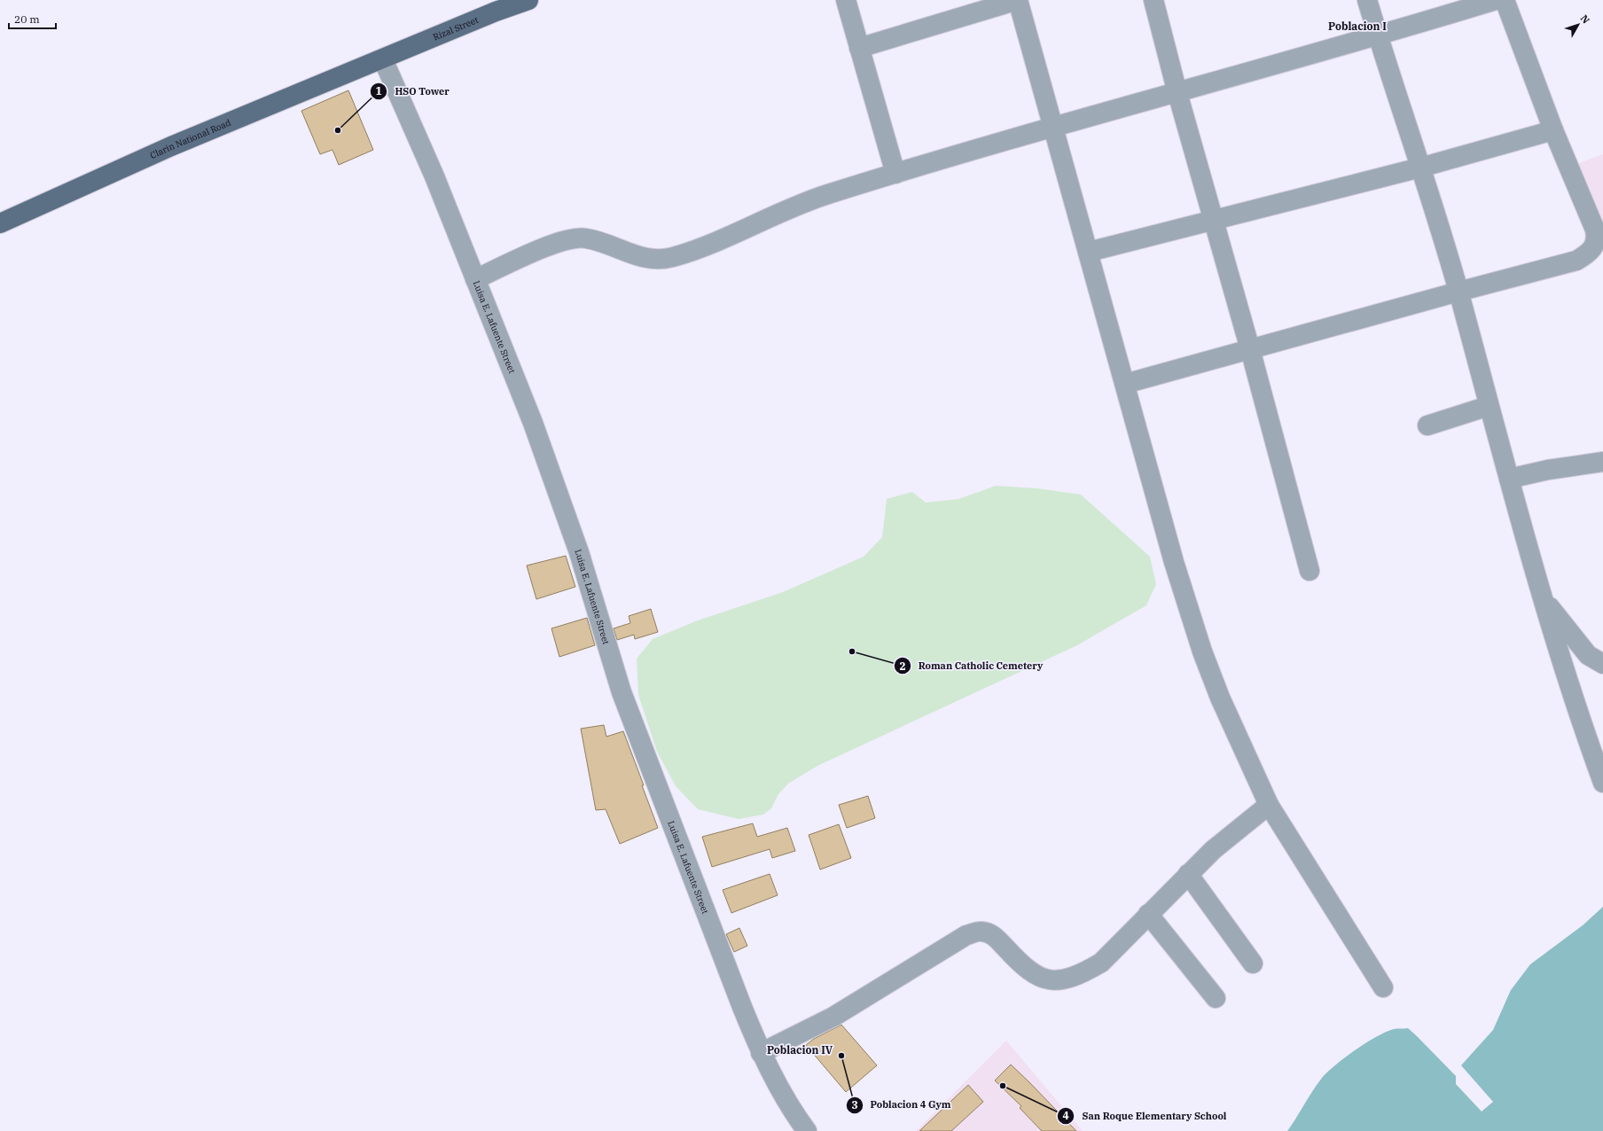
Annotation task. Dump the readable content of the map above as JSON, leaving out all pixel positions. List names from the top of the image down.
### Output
{
  "streets": {
    "main road": ["Rizal Street", "Clarin National Road"],
    "street": ["Luisa E. Lafuente Street"]
  },
  "crossings": [
    ["Rizal Street", "Clarin National Road"],
    ["Rizal Street", "Luisa E. Lafuente Street"],
    ["Clarin National Road", "Luisa E. Lafuente Street"]
  ],
  "districts": ["Poblacion I", "Poblacion IV"],
  "places": [
    "HSO Tower",
    "Roman Catholic Cemetery",
    "Poblacion 4 Gym",
    "San Roque Elementary School"
  ],
  "scale_bar": "20 m",
  "north": "top right"
}
